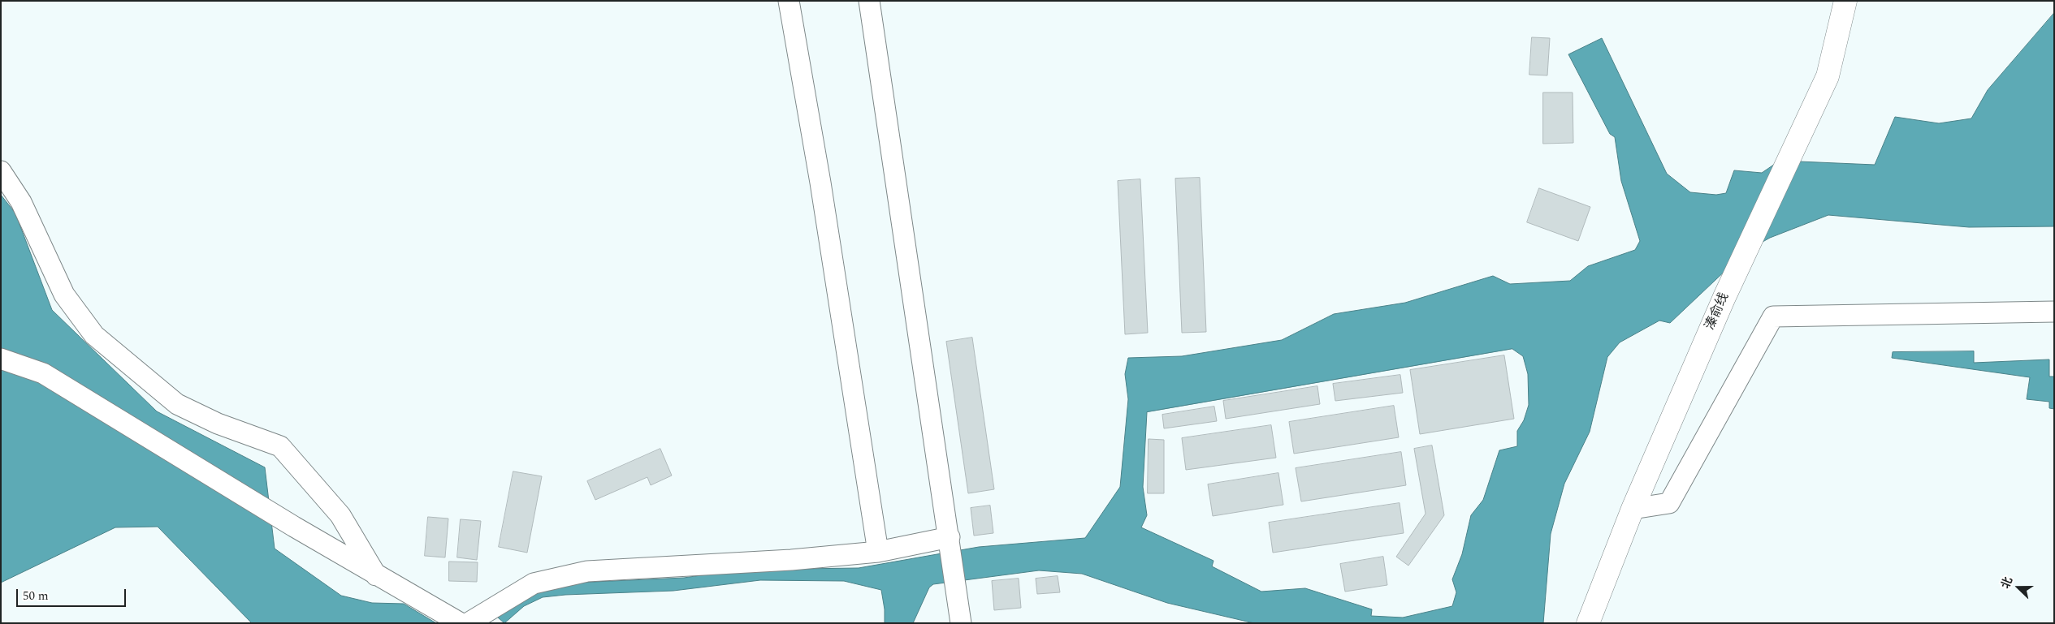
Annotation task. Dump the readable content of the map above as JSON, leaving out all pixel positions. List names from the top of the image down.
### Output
{
  "streets": {
    "main road": ["溱俞线"]
  },
  "scale_bar": "50 m",
  "north": "left"
}
